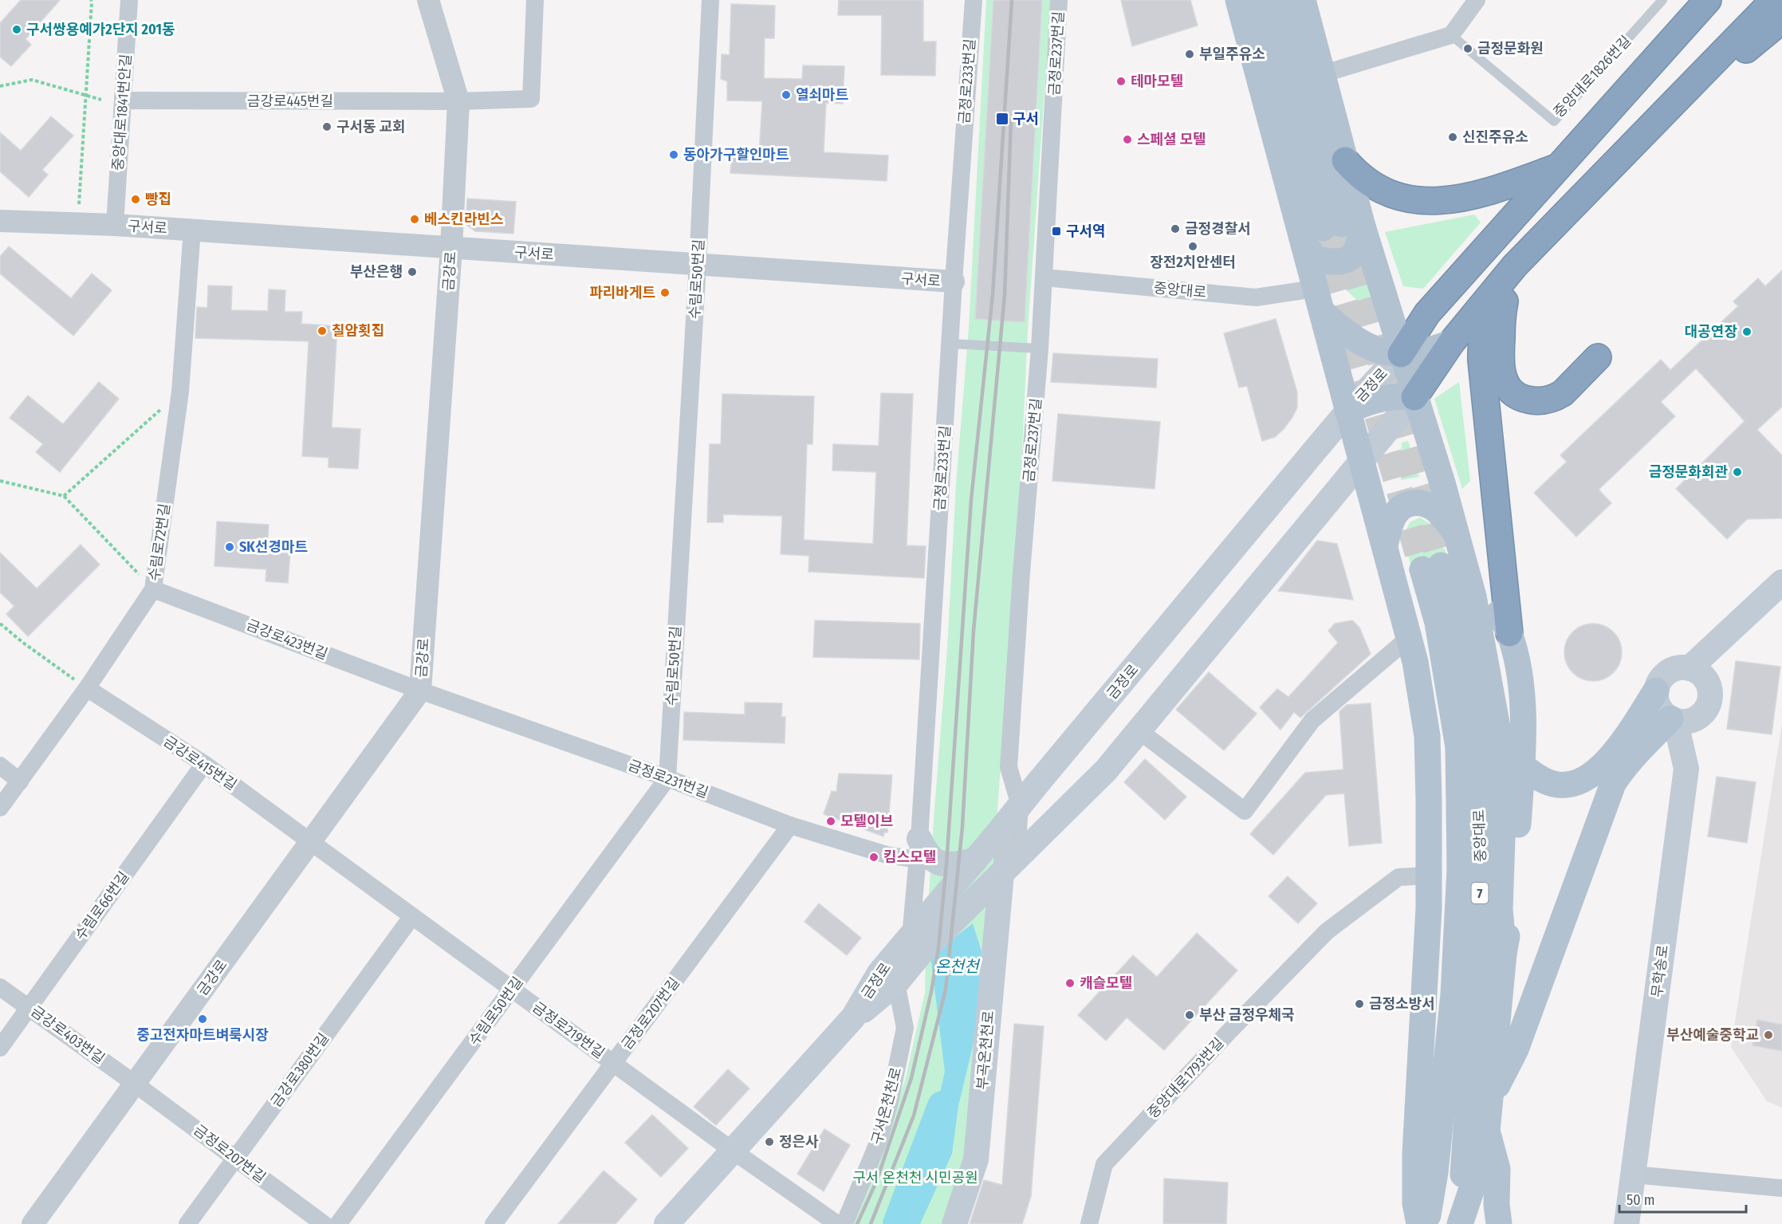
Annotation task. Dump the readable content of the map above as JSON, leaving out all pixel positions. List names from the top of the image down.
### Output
{
  "streets": {
    "main road": [
      "중앙대로",
      "금정로",
      "7",
      "무학송로",
      "부곡온천천로"
    ],
    "street": [
      "금정로237번길",
      "금정로233번길",
      "금강로445번길",
      "중앙대로1841번안길",
      "구서로",
      "금강로",
      "수림로50번길",
      "수림로72번길",
      "금강로423번길",
      "금강로415번길",
      "금정로231번길",
      "수림로66번길",
      "금정로207번길",
      "금정로219번길",
      "금강로403번길",
      "금강로380번길",
      "중앙대로1793번길",
      "구서온천천로"
    ],
    "lane": ["중앙대로1826번길"]
  },
  "crossings": [
    ["금정로237번길", "중앙대로"],
    ["금정로237번길", "금정로"],
    ["금정로237번길", "부곡온천천로"],
    ["금정로233번길", "구서로"],
    ["금정로233번길", "금정로"],
    ["금정로233번길", "금정로231번길"],
    ["금강로445번길", "중앙대로1841번안길"],
    ["금강로445번길", "금강로"],
    ["중앙대로1841번안길", "구서로"],
    ["구서로", "금강로"],
    ["구서로", "수림로50번길"],
    ["구서로", "수림로72번길"],
    ["금강로", "금강로423번길"],
    ["금강로", "금강로415번길"],
    ["금강로", "금정로231번길"],
    ["금강로", "금정로207번길"],
    ["금강로", "금정로219번길"],
    ["금강로", "금강로403번길"],
    ["수림로50번길", "금정로231번길"],
    ["수림로50번길", "금정로219번길"],
    ["금정로", "금정로219번길"],
    ["금정로", "부곡온천천로"],
    ["금정로", "구서온천천로"],
    ["수림로72번길", "금강로423번길"],
    ["수림로72번길", "금강로415번길"],
    ["금강로423번길", "금정로231번길"],
    ["금강로415번길", "수림로66번길"],
    ["금강로415번길", "금정로219번길"],
    ["금정로231번길", "금정로207번길"],
    ["수림로66번길", "금강로403번길"],
    ["금정로207번길", "금정로219번길"],
    ["금정로207번길", "금강로403번길"],
    ["금정로207번길", "금강로380번길"],
    ["금정로219번길", "금강로380번길"]
  ],
  "water": ["온천천"],
  "parks": ["구서 온천천 시민공원"],
  "places": {
    "other": [
      "구서쌍용예가2단지 201동",
      "금정문화원",
      "부일주유소",
      "테마모텔",
      "열쇠마트",
      "구서동 교회",
      "신진주유소",
      "스페셜 모텔",
      "동아가구할인마트",
      "빵집",
      "베스킨라빈스",
      "금정경찰서",
      "장전2치안센터",
      "부산은행",
      "파리바게트",
      "칠암횟집",
      "대공연장",
      "금정문화회관",
      "SK선경마트",
      "모텔이브",
      "킴스모텔",
      "캐슬모텔",
      "금정소방서",
      "부산 금정우체국",
      "중고전자마트벼룩시장",
      "부산예술중학교",
      "정은사"
    ],
    "transit": ["구서", "구서역"]
  },
  "scale_bar": "50 m"
}
